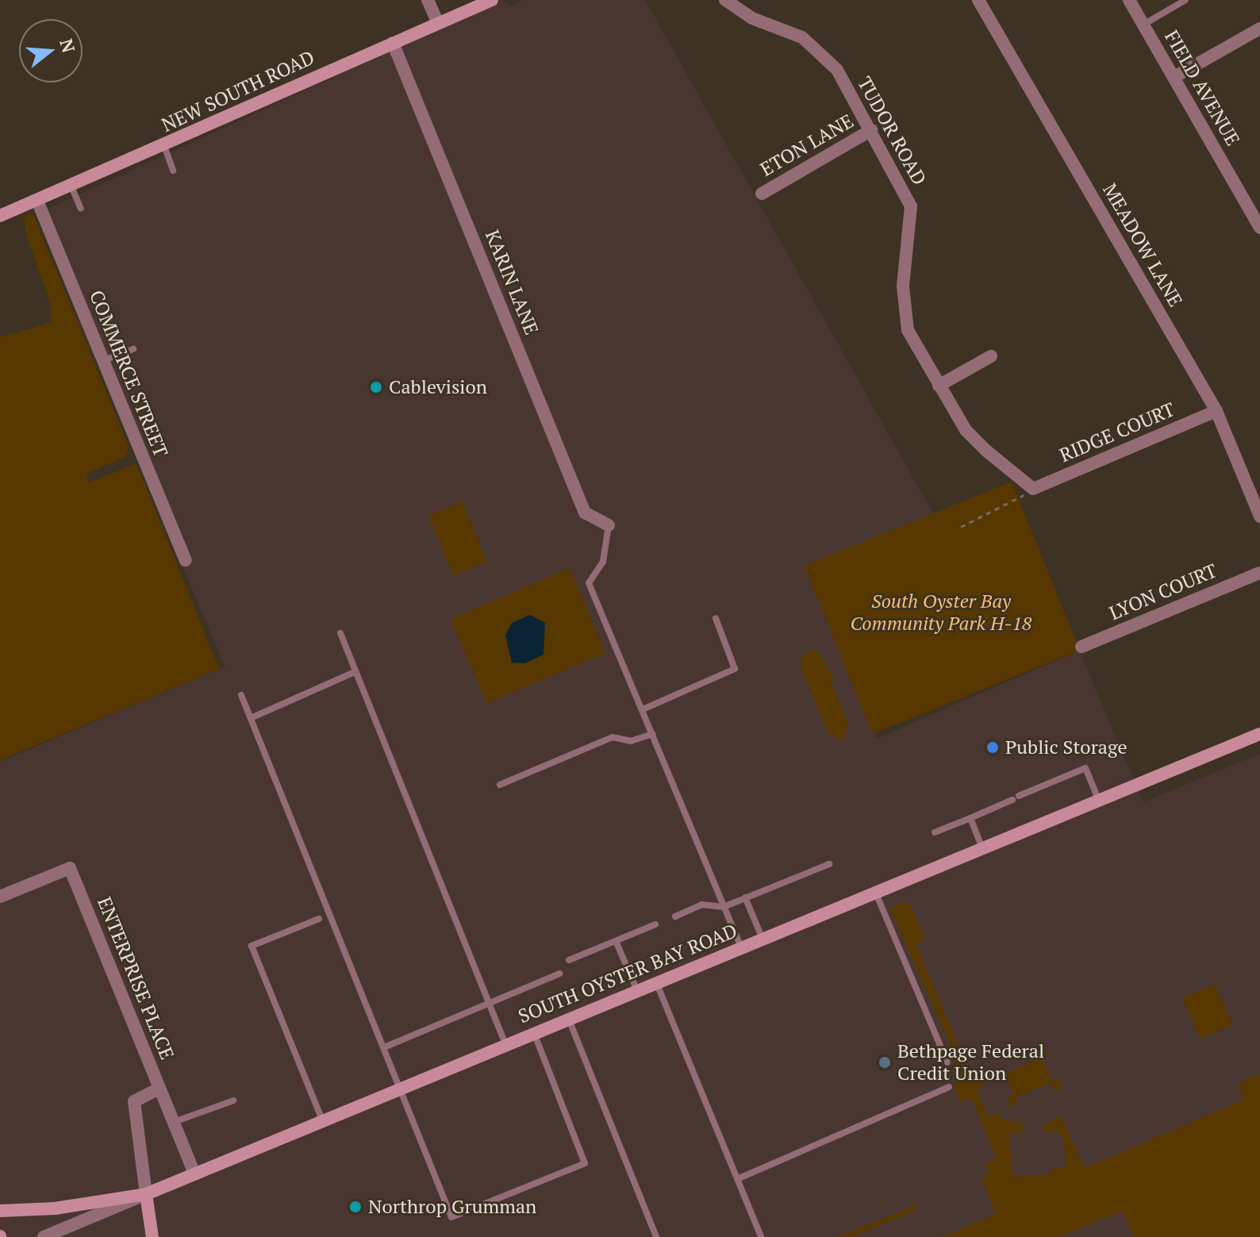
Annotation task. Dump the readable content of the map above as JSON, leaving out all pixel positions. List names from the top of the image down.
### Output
{
  "streets": {
    "main road": ["NEW SOUTH ROAD", "SOUTH OYSTER BAY ROAD"],
    "street": [
      "FIELD AVENUE",
      "TUDOR ROAD",
      "ETON LANE",
      "MEADOW LANE",
      "KARIN LANE",
      "COMMERCE STREET",
      "RIDGE COURT",
      "LYON COURT",
      "ENTERPRISE PLACE"
    ]
  },
  "crossings": [
    ["NEW SOUTH ROAD", "KARIN LANE"],
    ["NEW SOUTH ROAD", "COMMERCE STREET"],
    ["TUDOR ROAD", "ETON LANE"],
    ["TUDOR ROAD", "RIDGE COURT"],
    ["MEADOW LANE", "RIDGE COURT"],
    ["SOUTH OYSTER BAY ROAD", "ENTERPRISE PLACE"]
  ],
  "parks": ["South Oyster Bay Community Park H-18"],
  "places": [
    "Cablevision",
    "Public Storage",
    "Bethpage Federal Credit Union",
    "Northrop Grumman"
  ],
  "north": "right"
}
